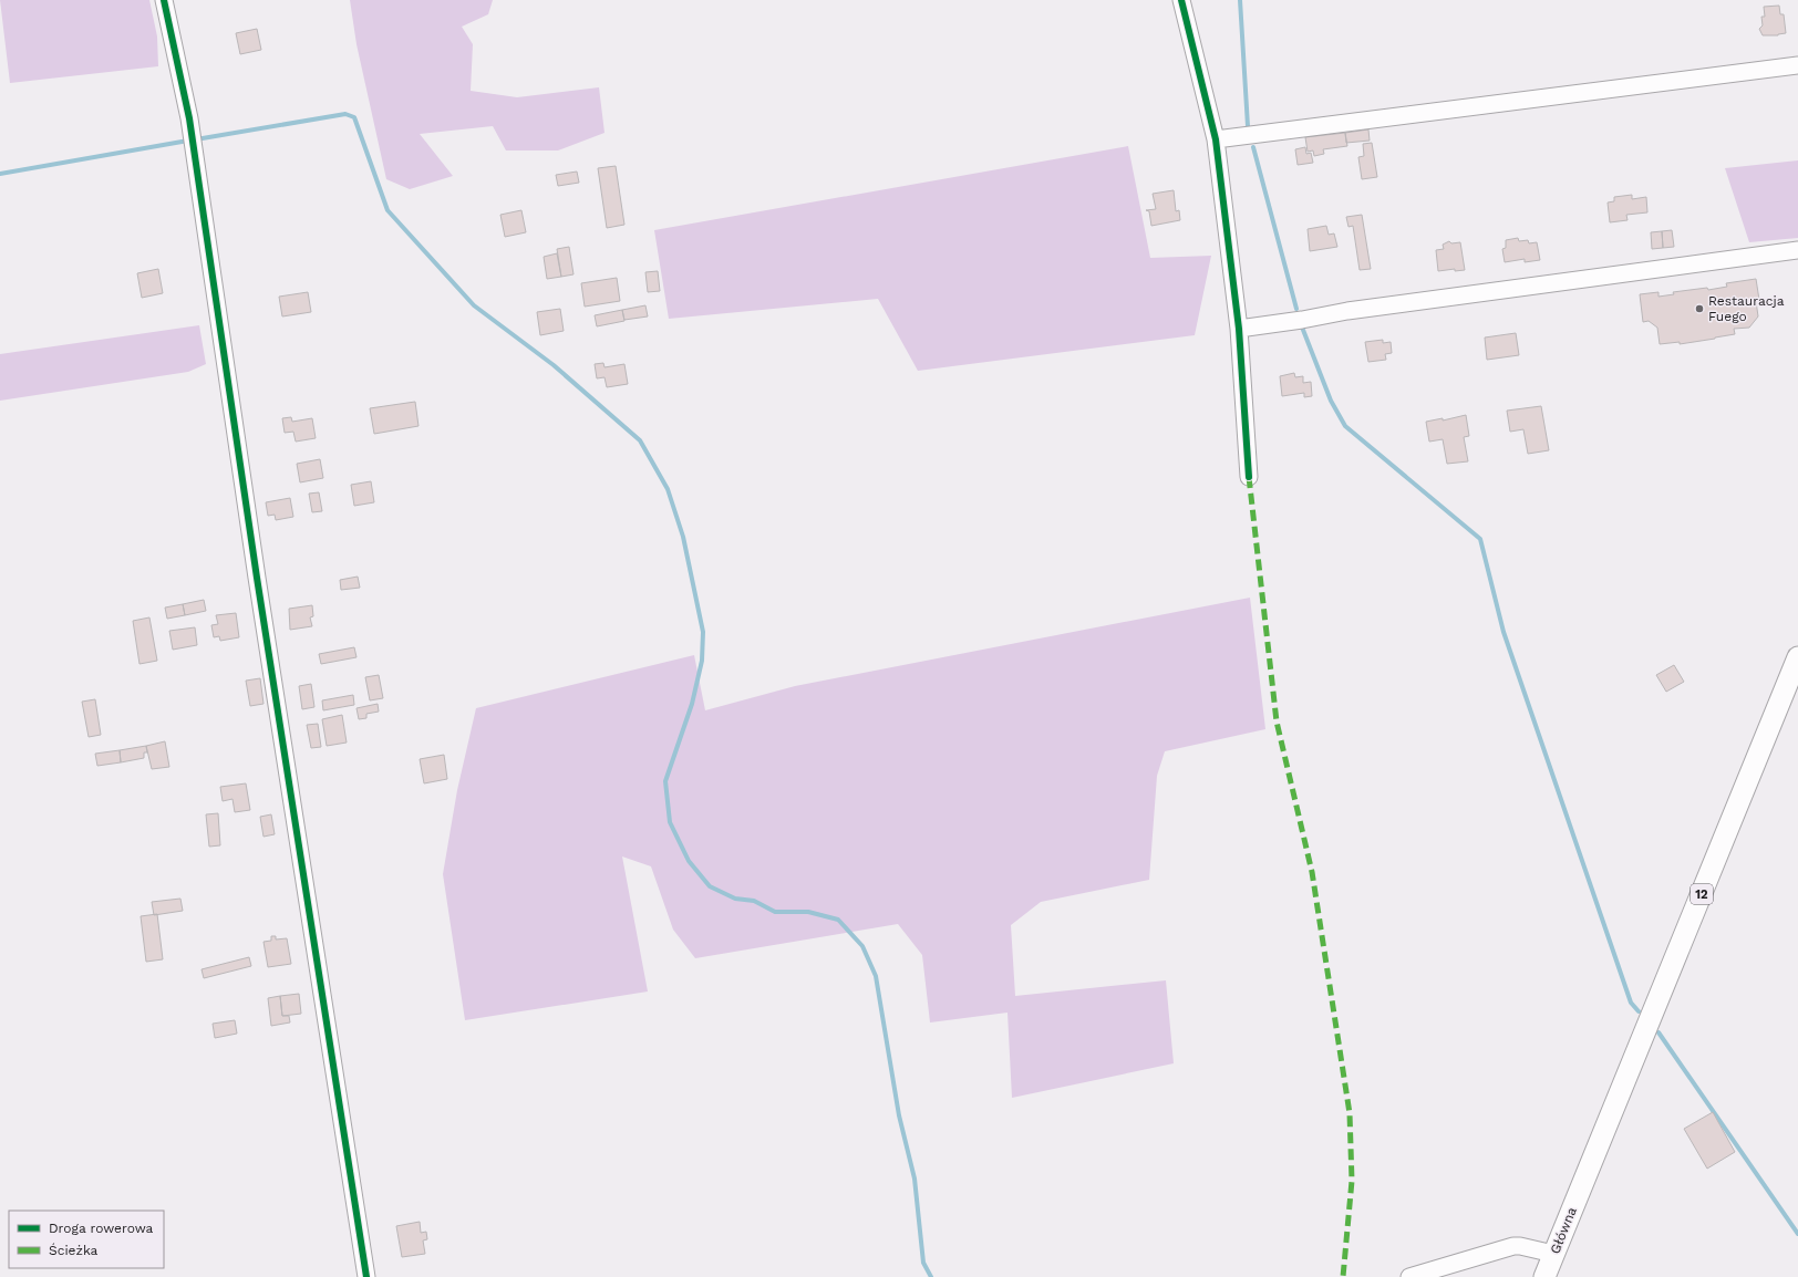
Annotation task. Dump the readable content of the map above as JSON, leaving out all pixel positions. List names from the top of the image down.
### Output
{
  "streets": {
    "main road": ["12", "Główna"]
  },
  "places": ["Restauracja Fuego"],
  "legend": ["Droga rowerowa", "Ścieżka"]
}
